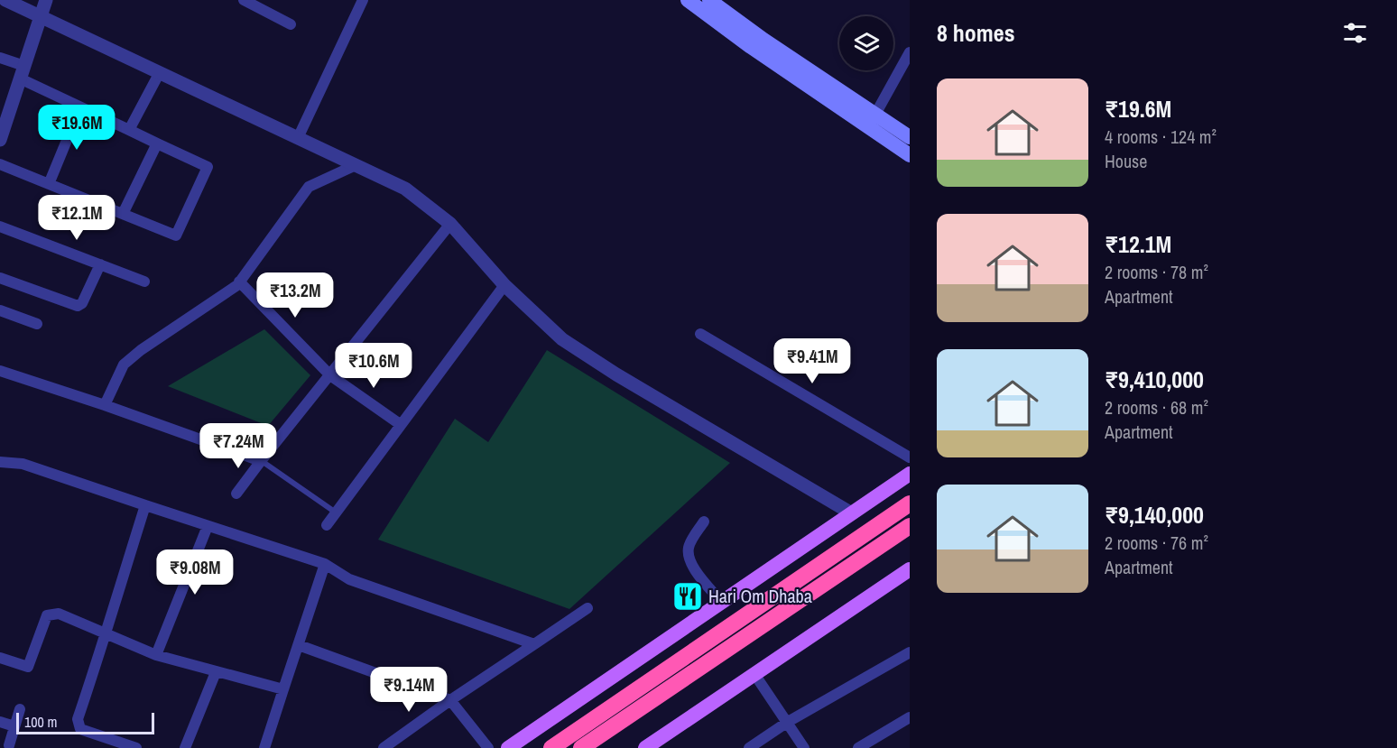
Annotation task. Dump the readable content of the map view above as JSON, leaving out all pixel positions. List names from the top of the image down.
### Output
{
  "places": {
    "restaurant": ["Hari Om Dhaba"]
  },
  "scale_bar": "100 m",
  "page": {
    "heading": "8 homes",
    "list": [
      {
        "name": "₹19.6M",
        "note": "4 rooms · 124 m² · House"
      },
      {
        "name": "₹12.1M",
        "note": "2 rooms · 78 m² · Apartment"
      },
      {
        "name": "₹9,410,000",
        "note": "2 rooms · 68 m² · Apartment"
      },
      {
        "name": "₹9,140,000",
        "note": "2 rooms · 76 m² · Apartment"
      }
    ],
    "price": [
      "₹19.6M",
      "₹12.1M",
      "₹13.2M",
      "₹9.41M",
      "₹10.6M",
      "₹7.24M",
      "₹9.08M",
      "₹9.14M"
    ],
    "scale": "100 m"
  }
}
